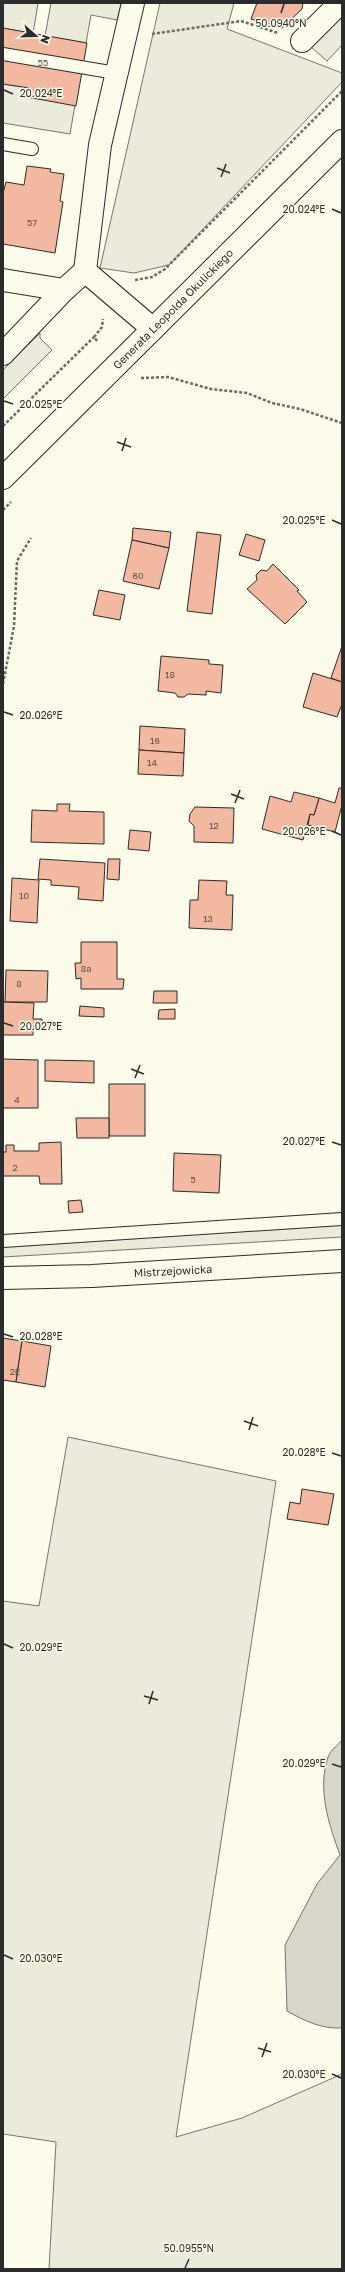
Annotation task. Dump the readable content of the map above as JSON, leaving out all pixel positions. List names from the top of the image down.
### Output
{
  "streets": {
    "street": ["Generała Leopolda Okulickiego", "Mistrzejowicka"]
  },
  "house_numbers": [
    "55",
    "57",
    "60",
    "18",
    "16",
    "14",
    "12",
    "10",
    "13",
    "8a",
    "8",
    "4",
    "2",
    "5",
    "2E"
  ],
  "north": "right",
  "coordinates": [
    "50.0940°N",
    "20.024°E",
    "20.025°E",
    "20.026°E",
    "20.027°E",
    "20.028°E",
    "20.029°E",
    "20.030°E",
    "50.0955°N"
  ]
}
